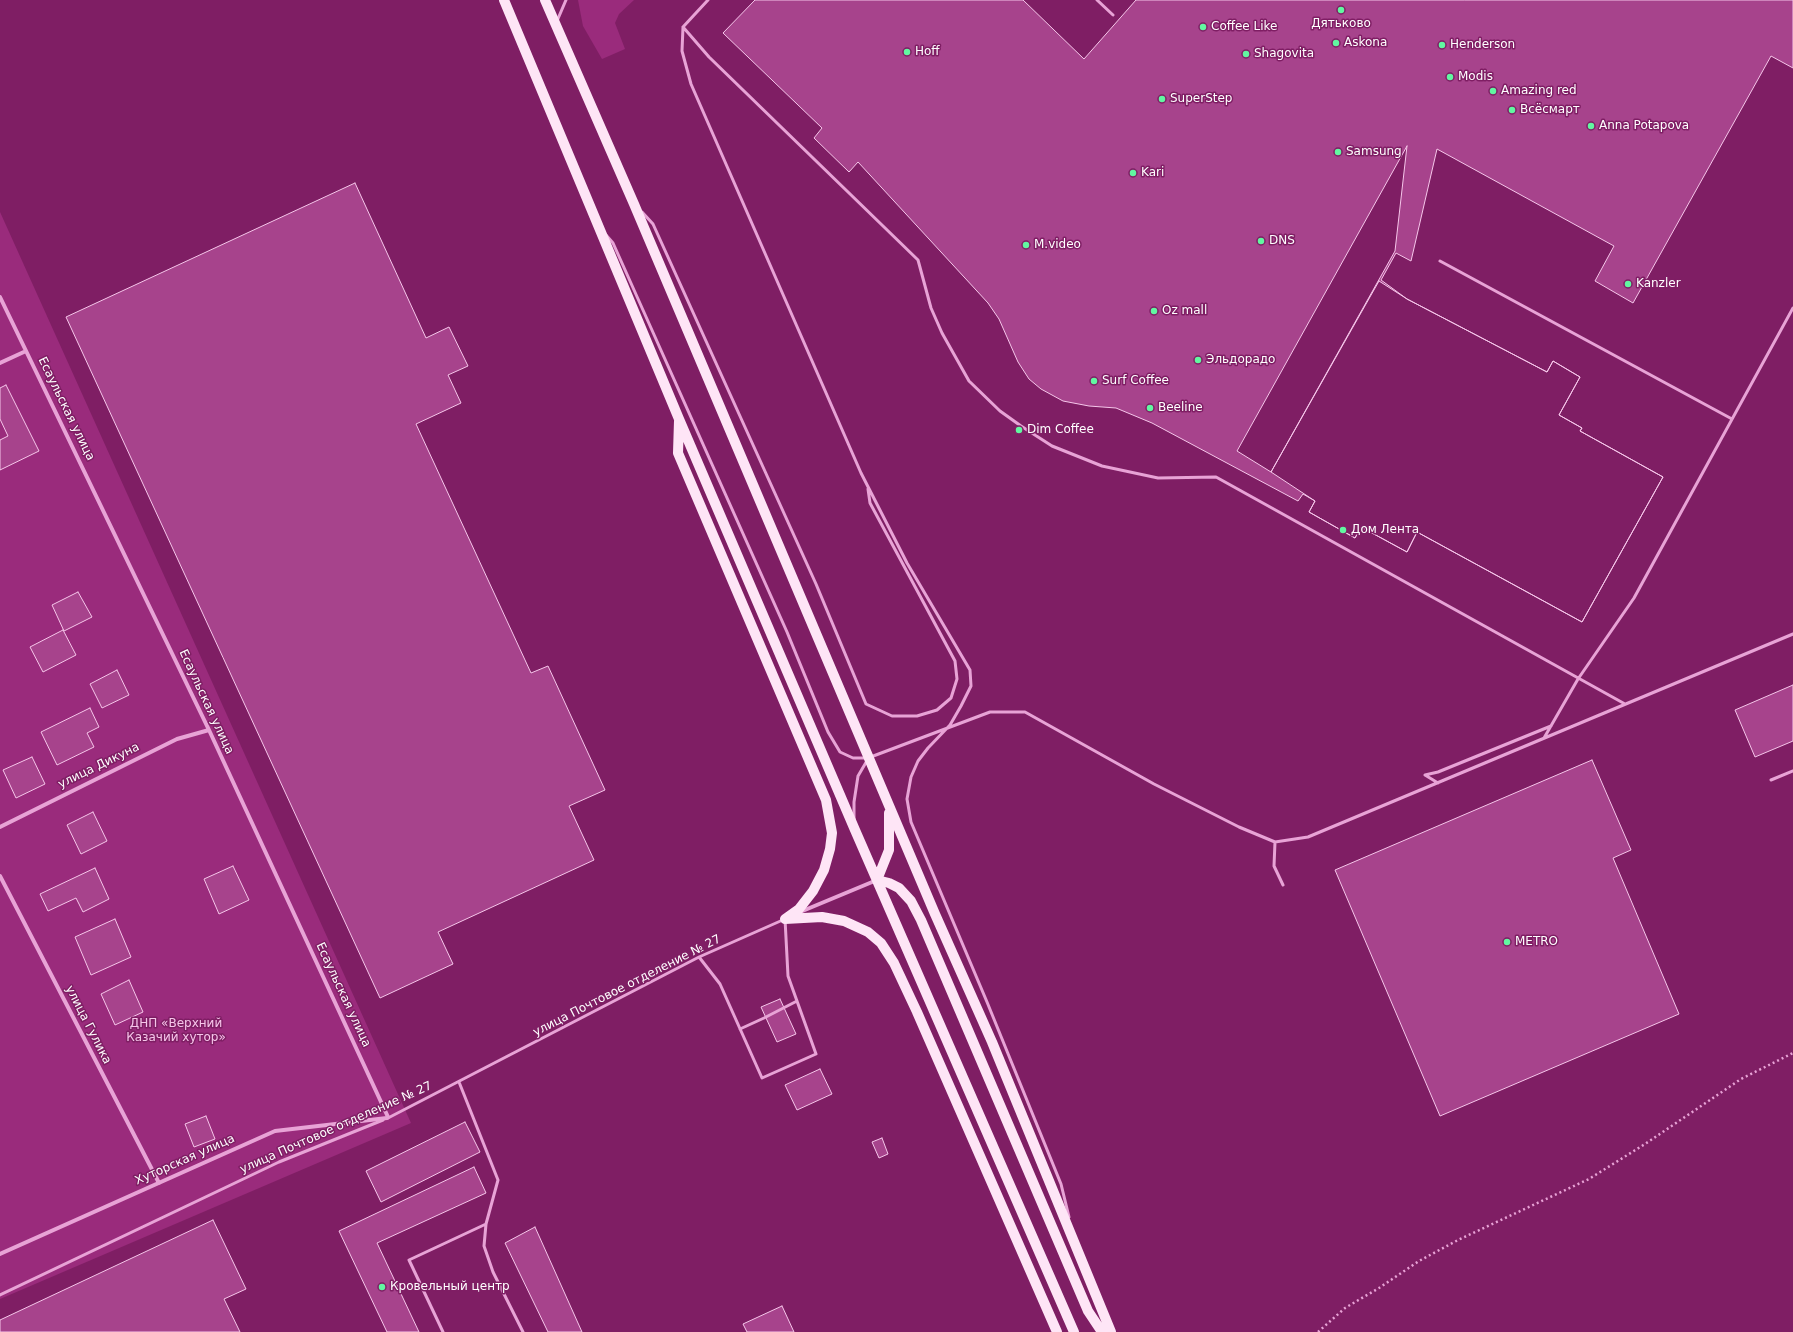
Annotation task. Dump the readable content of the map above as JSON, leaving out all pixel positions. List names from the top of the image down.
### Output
{
  "streets": {
    "street": [
      "Есаульская улица",
      "улица Дикуна",
      "улица Гулика",
      "Хуторская улица"
    ],
    "lane": ["улица Почтовое отделение № 27"]
  },
  "crossings": [
    ["Есаульская улица", "улица Дикуна"],
    ["Есаульская улица", "улица Почтовое отделение № 27"],
    ["Есаульская улица", "Хуторская улица"],
    ["улица Почтовое отделение № 27", "Хуторская улица"],
    ["улица Гулика", "Хуторская улица"]
  ],
  "parks": ["ДНП «Верхний Казачий хутор»"],
  "places": [
    "Дятьково",
    "Coffee Like",
    "Askona",
    "Henderson",
    "Hoff",
    "Shagovita",
    "Modis",
    "Amazing red",
    "SuperStep",
    "Всёсмарт",
    "Anna Potapova",
    "Samsung",
    "Kari",
    "DNS",
    "M.video",
    "Kanzler",
    "Oz mall",
    "Эльдорадо",
    "Surf Coffee",
    "Beeline",
    "Dim Coffee",
    "Дом Лента",
    "METRO",
    "Кровельный центр"
  ]
}
